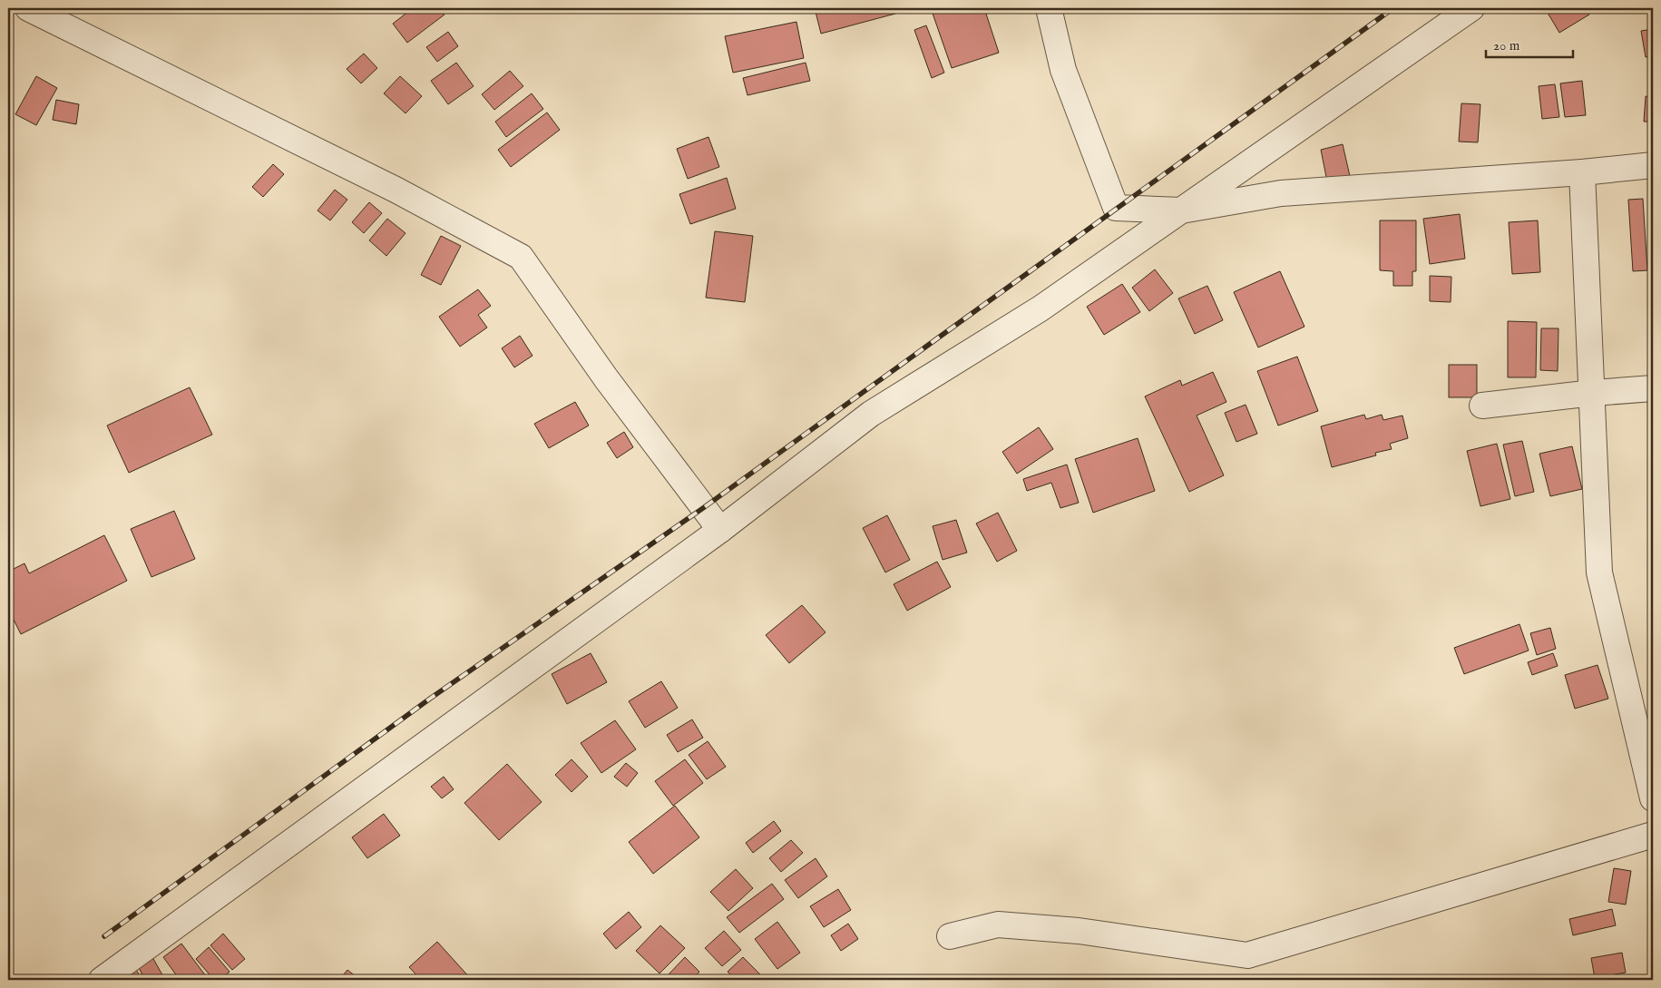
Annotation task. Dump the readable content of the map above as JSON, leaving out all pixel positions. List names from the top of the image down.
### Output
{
  "scale_bar": "20 m"
}
